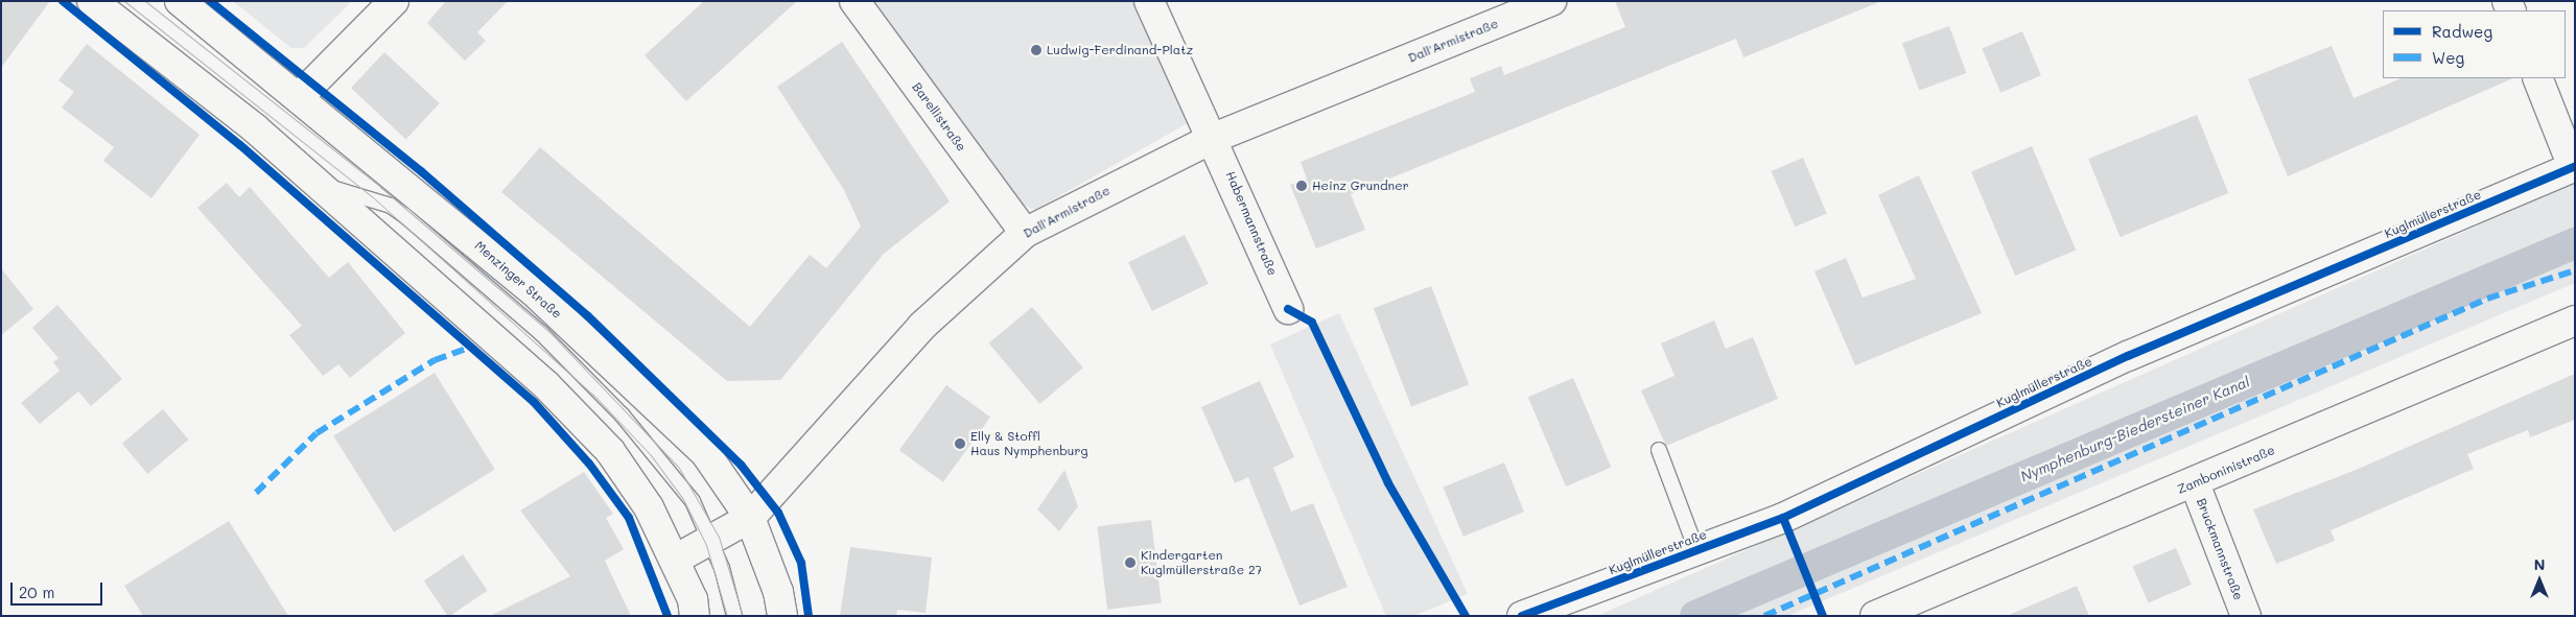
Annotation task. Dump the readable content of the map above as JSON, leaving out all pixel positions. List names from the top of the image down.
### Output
{
  "streets": {
    "street": [
      "Dall'Armistraße",
      "Barellistraße",
      "Kuglmüllerstraße",
      "Habermannstraße",
      "Menzinger Straße",
      "Zamboninistraße",
      "Bruckmannstraße"
    ]
  },
  "crossings": [
    ["Dall'Armistraße", "Barellistraße"],
    ["Dall'Armistraße", "Habermannstraße"],
    ["Dall'Armistraße", "Menzinger Straße"],
    ["Zamboninistraße", "Bruckmannstraße"]
  ],
  "water": ["Nymphenburg-Biedersteiner Kanal"],
  "places": [
    "Ludwig-Ferdinand-Platz",
    "Heinz Grundner",
    "Elly & Stoffl Haus Nymphenburg",
    "Kindergarten Kuglmüllerstraße 27"
  ],
  "legend": ["Radweg", "Weg"],
  "scale_bar": "20 m",
  "north": "top"
}
